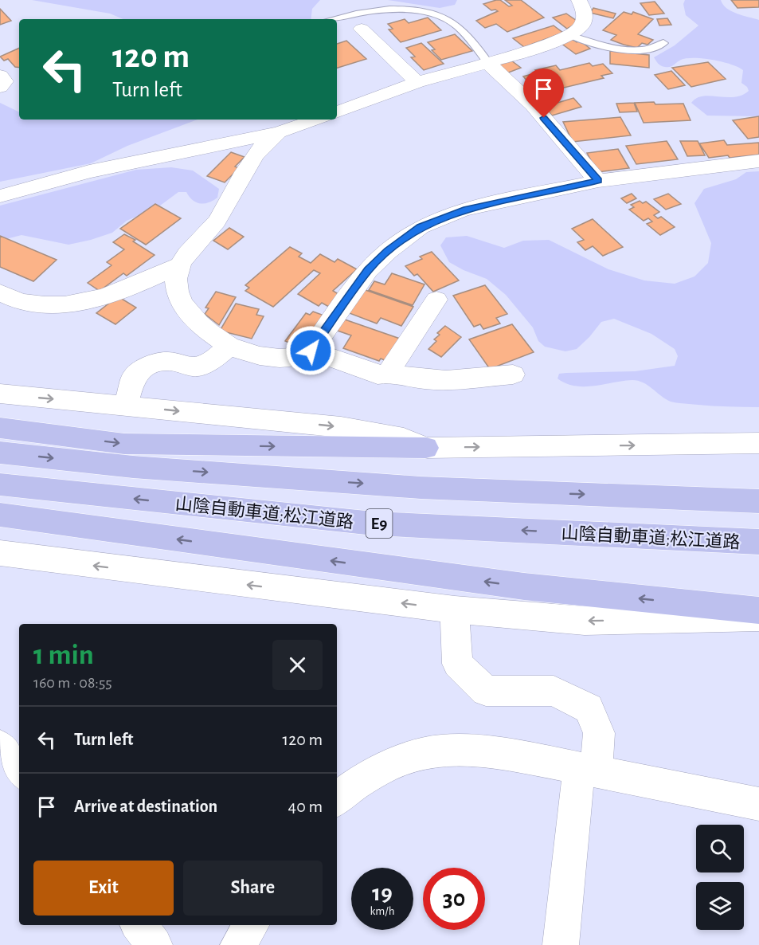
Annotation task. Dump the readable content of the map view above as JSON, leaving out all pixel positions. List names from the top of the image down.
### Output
{
  "streets": {
    "highway": ["山陰自動車道;松江道路", "E9"]
  },
  "page": {
    "turn": ["120 m", "Turn left"],
    "heading": ["1 min", "160 m · 08:55"],
    "list": [
      {
        "name": "Turn left",
        "value": "120 m"
      },
      {
        "name": "Arrive at destination",
        "value": "40 m"
      }
    ],
    "buttons": ["Exit", "Share"],
    "speed": "19 km/h",
    "limit": "30"
  }
}
